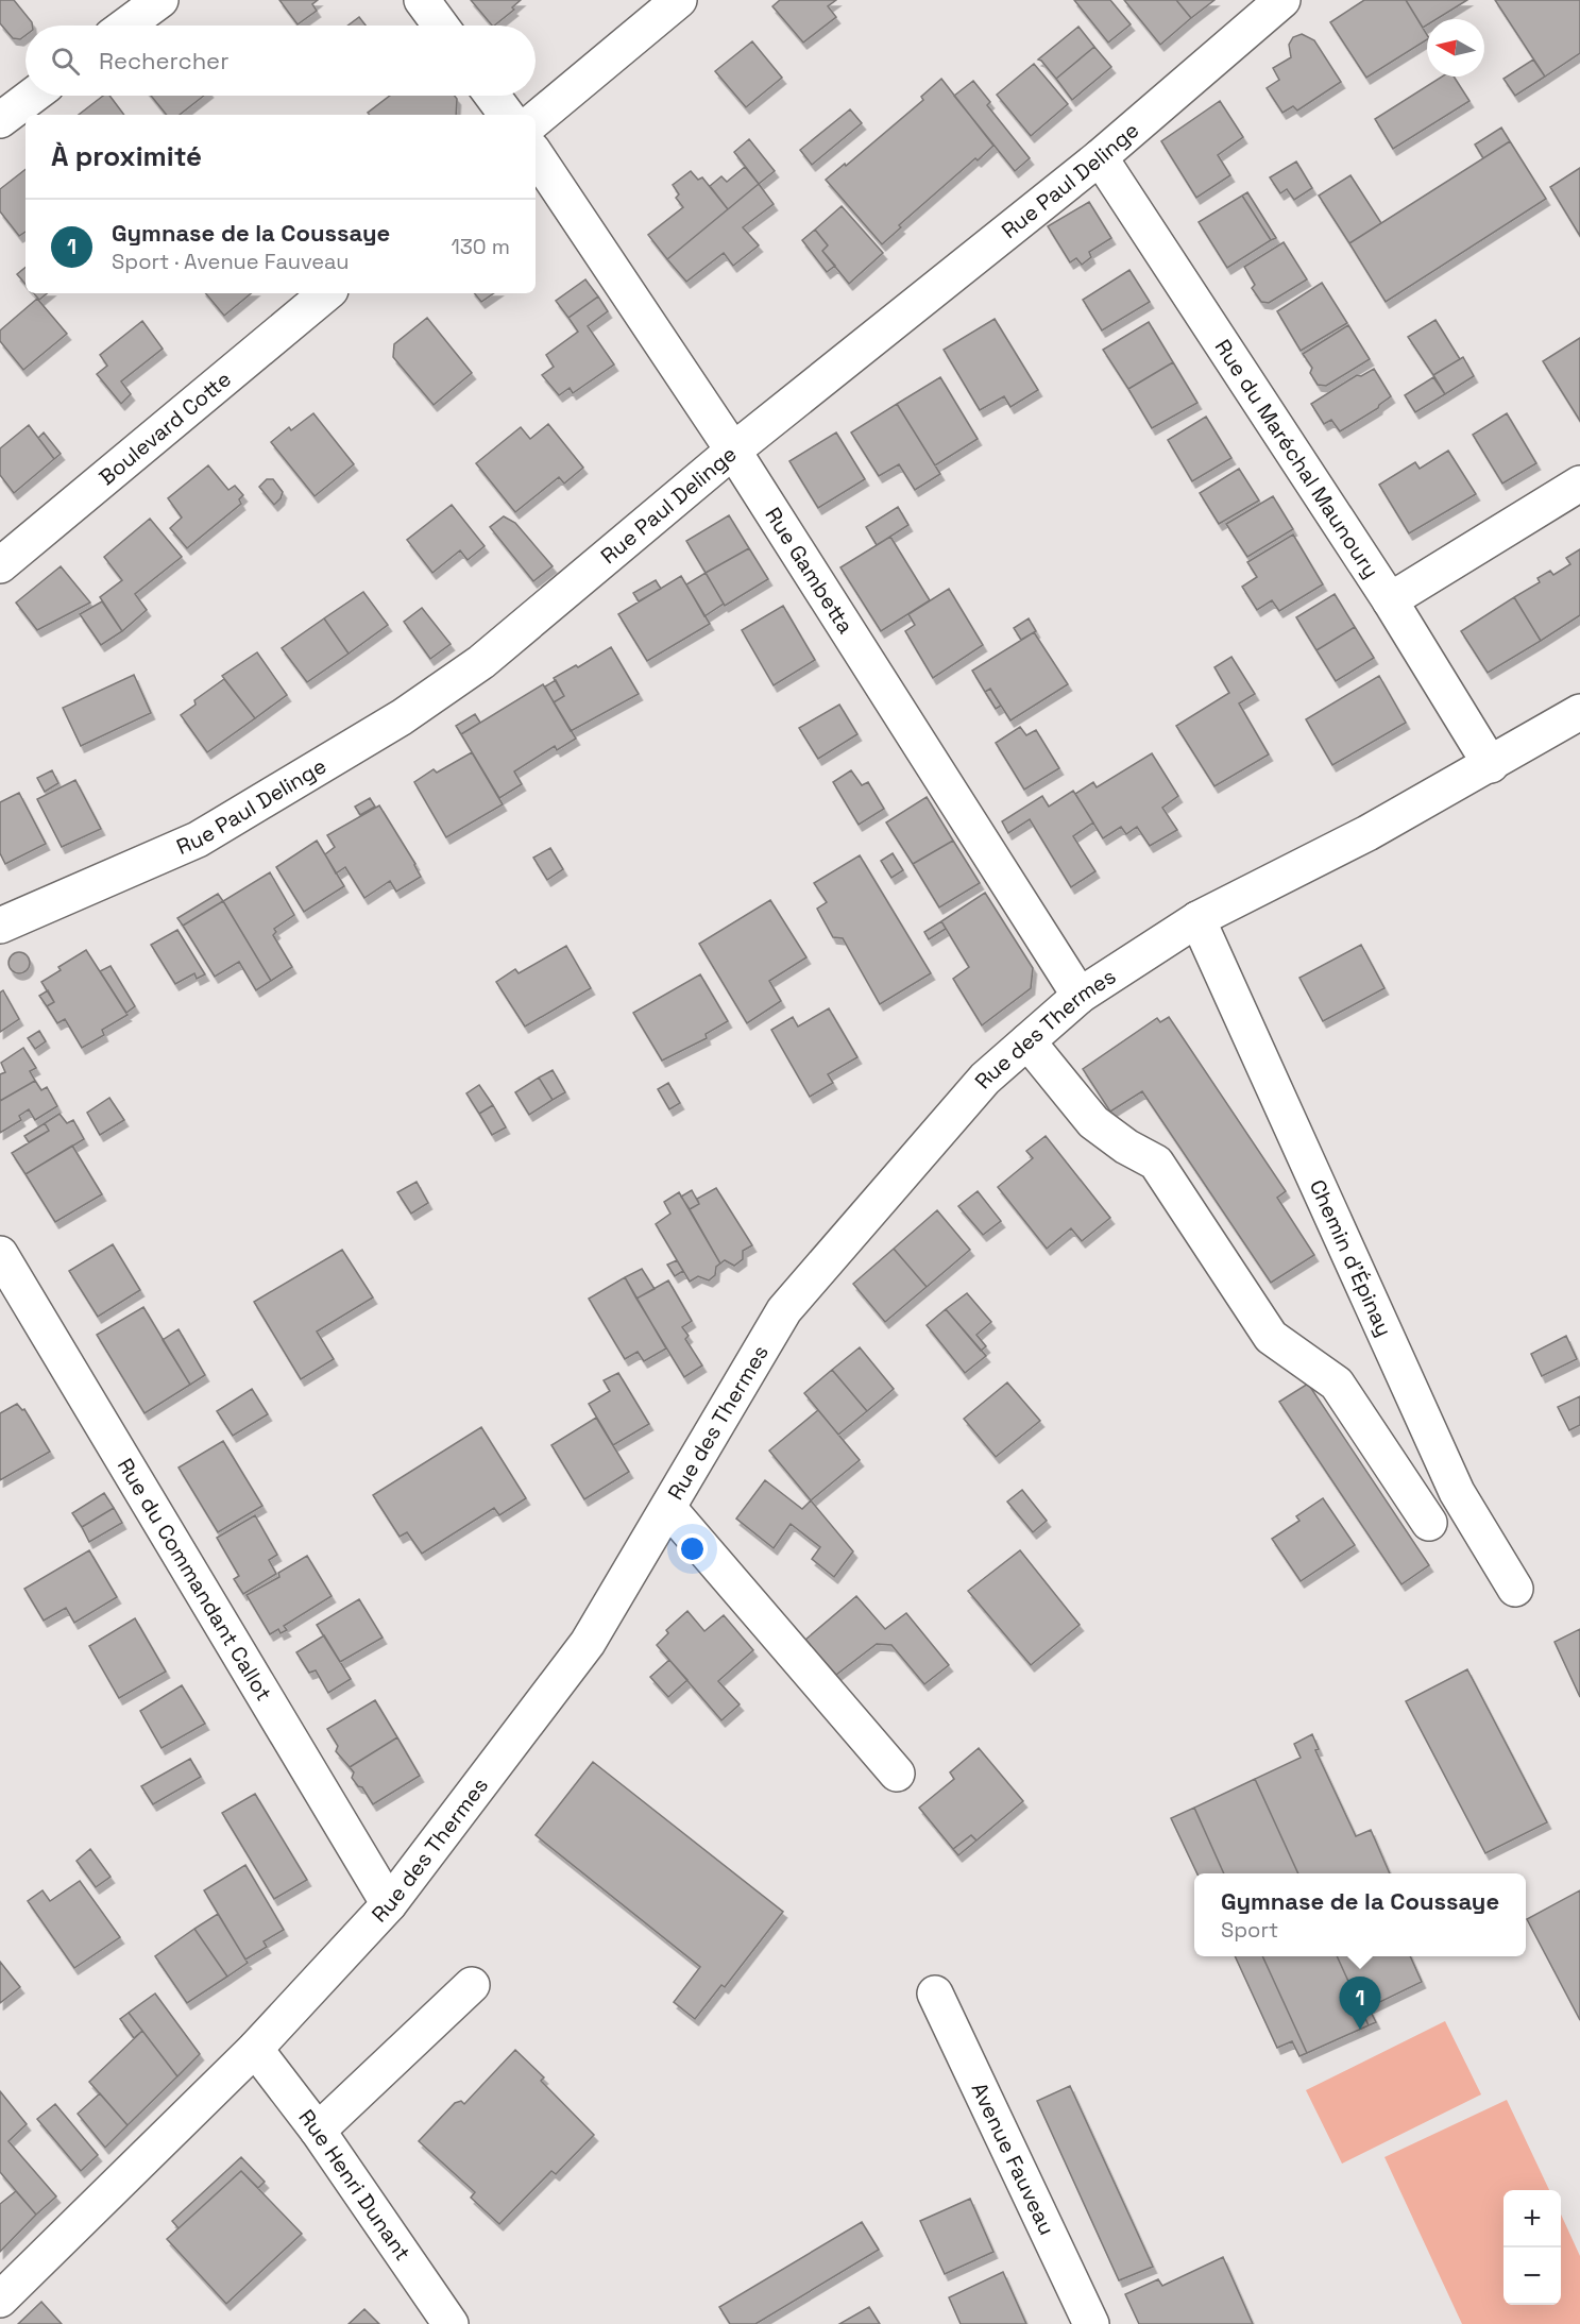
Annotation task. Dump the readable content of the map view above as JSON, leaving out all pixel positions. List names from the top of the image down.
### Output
{
  "streets": {
    "street": [
      "Rue Paul Delinge",
      "Boulevard Cotte",
      "Rue du Maréchal Maunoury",
      "Rue Gambetta",
      "Rue des Thermes",
      "Chemin d'Épinay",
      "Rue du Commandant Callot",
      "Avenue Fauveau",
      "Rue Henri Dunant"
    ]
  },
  "crossings": [
    ["Rue Paul Delinge", "Rue du Maréchal Maunoury"],
    ["Rue Paul Delinge", "Rue Gambetta"],
    ["Rue du Maréchal Maunoury", "Rue des Thermes"],
    ["Rue Gambetta", "Rue des Thermes"],
    ["Rue des Thermes", "Chemin d'Épinay"],
    ["Rue des Thermes", "Rue du Commandant Callot"],
    ["Rue des Thermes", "Rue Henri Dunant"]
  ],
  "north": "left",
  "page": {
    "search": "Rechercher",
    "heading": "À proximité",
    "list": [
      {
        "mark": "1",
        "name": "Gymnase de la Coussaye",
        "note": "Sport · Avenue Fauveau",
        "value": "130 m"
      }
    ],
    "popup": ["Gymnase de la Coussaye", "Sport"],
    "pins": "1",
    "map_buttons": ["+", "−"]
  }
}
